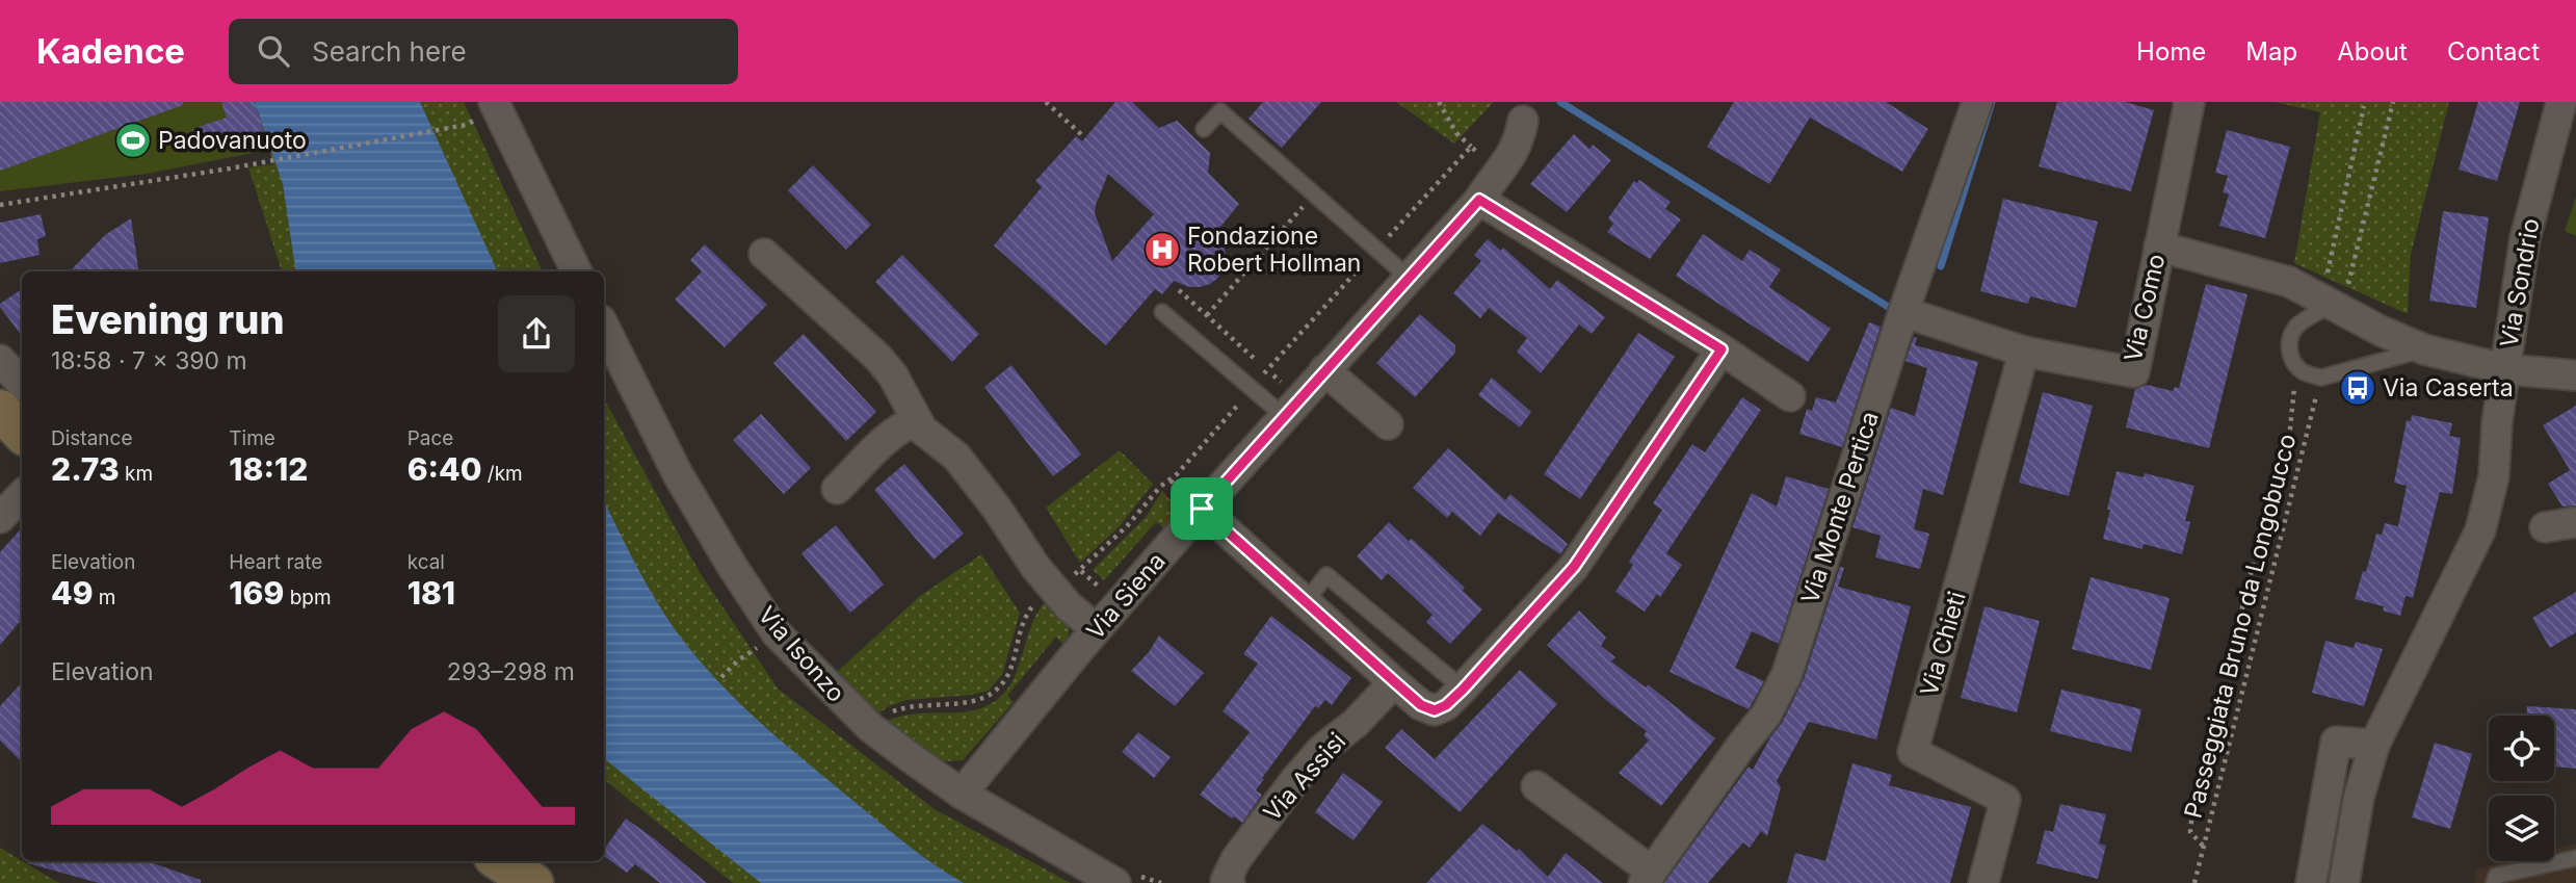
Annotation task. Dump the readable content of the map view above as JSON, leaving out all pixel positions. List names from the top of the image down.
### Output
{
  "streets": {
    "street": [
      "Via Sondrio",
      "Via Como",
      "Via Monte Pertica",
      "Via Siena",
      "Via Chieti",
      "Via Isonzo",
      "Via Assisi"
    ],
    "path": ["Passeggiata Bruno da Longobucco"]
  },
  "crossings": [
    ["Via Como", "Via Monte Pertica"],
    ["Via Como", "Via Chieti"],
    ["Via Siena", "Via Isonzo"]
  ],
  "places": {
    "sports": ["Padovanuoto"],
    "hospital": ["Fondazione Robert Hollman"],
    "bus stop": ["Via Caserta"]
  },
  "page": {
    "header": "Kadence",
    "search": "Search here",
    "nav": [
      "Home",
      "Map",
      "About",
      "Contact"
    ],
    "heading": ["Evening run", "18:58 · 7 × 390 m"],
    "stats": [
      ["Distance", "2.73 km"],
      ["Time", "18:12"],
      ["Pace", "6:40 /km"],
      ["Elevation", "49 m"],
      ["Heart rate", "169 bpm"],
      ["kcal", "181"]
    ],
    "chart": ["Elevation", "293–298 m"]
  }
}
